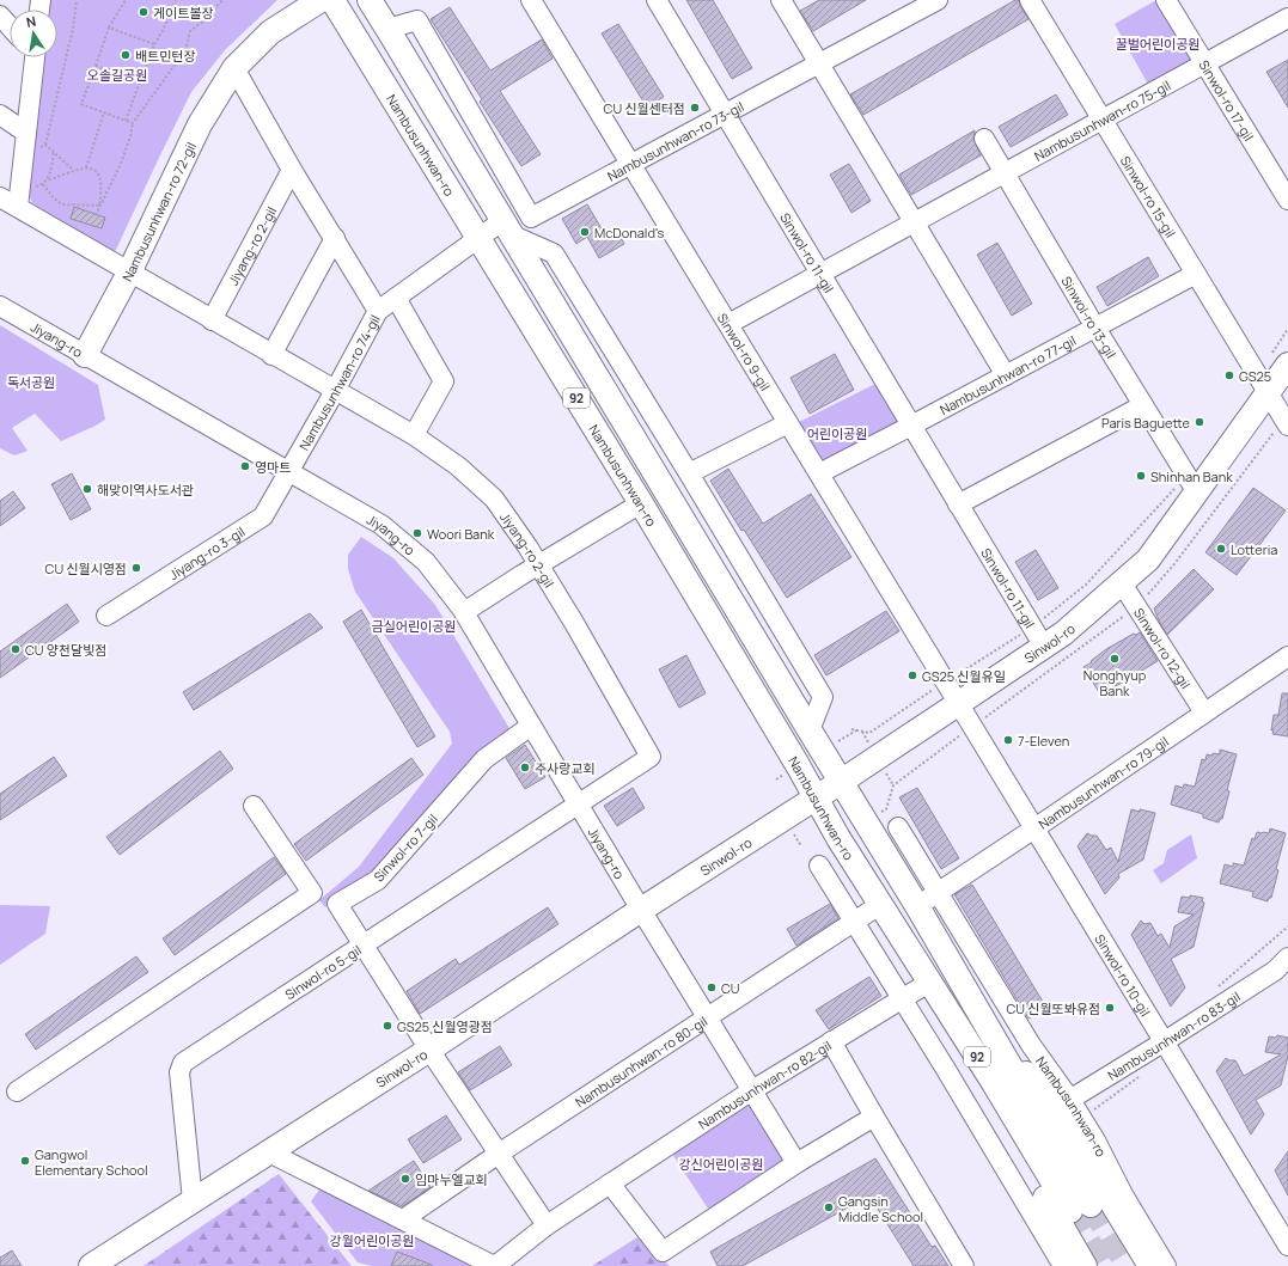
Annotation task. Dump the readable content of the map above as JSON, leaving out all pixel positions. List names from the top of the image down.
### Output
{
  "streets": {
    "main road": [
      "Nambusunhwan-ro",
      "Nambusunhwan-ro 72-gil",
      "92",
      "Sinwol-ro"
    ],
    "street": [
      "Sinwol-ro 17-gil",
      "Nambusunhwan-ro 75-gil",
      "Nambusunhwan-ro 73-gil",
      "Sinwol-ro 15-gil",
      "Jiyang-ro 2-gil",
      "Sinwol-ro 11-gil",
      "Sinwol-ro 13-gil",
      "Jiyang-ro",
      "Sinwol-ro 9-gil",
      "Nambusunhwan-ro 77-gil",
      "Nambusunhwan-ro 74-gil",
      "Jiyang-ro 3-gil",
      "Sinwol-ro 12-gil",
      "Nambusunhwan-ro 79-gil",
      "Sinwol-ro 7-gil",
      "Sinwol-ro 5-gil",
      "Sinwol-ro 10-gil",
      "Nambusunhwan-ro 83-gil",
      "Nambusunhwan-ro 80-gil",
      "Nambusunhwan-ro 82-gil"
    ]
  },
  "crossings": [
    ["Sinwol-ro 17-gil", "Nambusunhwan-ro 75-gil"],
    ["Nambusunhwan-ro 75-gil", "Sinwol-ro 15-gil"],
    ["Nambusunhwan-ro 75-gil", "Sinwol-ro 11-gil"],
    ["Nambusunhwan-ro 75-gil", "Sinwol-ro 13-gil"],
    ["Nambusunhwan-ro 75-gil", "Sinwol-ro 9-gil"],
    ["Nambusunhwan-ro 73-gil", "Nambusunhwan-ro"],
    ["Nambusunhwan-ro 73-gil", "Sinwol-ro 11-gil"],
    ["Nambusunhwan-ro 73-gil", "Sinwol-ro 9-gil"],
    ["Nambusunhwan-ro", "Nambusunhwan-ro 74-gil"],
    ["Nambusunhwan-ro", "Sinwol-ro"],
    ["Nambusunhwan-ro", "Nambusunhwan-ro 79-gil"],
    ["Nambusunhwan-ro", "Nambusunhwan-ro 83-gil"],
    ["Nambusunhwan-ro", "Nambusunhwan-ro 80-gil"],
    ["Nambusunhwan-ro", "Nambusunhwan-ro 82-gil"],
    ["Sinwol-ro 15-gil", "Nambusunhwan-ro 77-gil"],
    ["Sinwol-ro 15-gil", "Sinwol-ro"],
    ["Nambusunhwan-ro 72-gil", "Jiyang-ro 2-gil"],
    ["Nambusunhwan-ro 72-gil", "Jiyang-ro"],
    ["Jiyang-ro 2-gil", "Jiyang-ro"],
    ["Jiyang-ro 2-gil", "Nambusunhwan-ro 74-gil"],
    ["Jiyang-ro 2-gil", "Sinwol-ro 5-gil"],
    ["Sinwol-ro 11-gil", "Nambusunhwan-ro 77-gil"],
    ["Sinwol-ro 11-gil", "Sinwol-ro"],
    ["Sinwol-ro 13-gil", "Nambusunhwan-ro 77-gil"],
    ["Sinwol-ro 13-gil", "Sinwol-ro"],
    ["Jiyang-ro", "Nambusunhwan-ro 74-gil"],
    ["Jiyang-ro", "Jiyang-ro 3-gil"],
    ["Jiyang-ro", "Sinwol-ro"],
    ["Jiyang-ro", "Sinwol-ro 7-gil"],
    ["Jiyang-ro", "Sinwol-ro 5-gil"],
    ["Jiyang-ro", "Nambusunhwan-ro 80-gil"],
    ["Jiyang-ro", "Nambusunhwan-ro 82-gil"],
    ["Sinwol-ro 9-gil", "Nambusunhwan-ro 77-gil"],
    ["Sinwol-ro 9-gil", "Sinwol-ro"],
    ["Sinwol-ro 9-gil", "Sinwol-ro 10-gil"],
    ["Nambusunhwan-ro 74-gil", "Jiyang-ro 3-gil"],
    ["Sinwol-ro", "Sinwol-ro 12-gil"],
    ["Sinwol-ro", "Sinwol-ro 7-gil"],
    ["Sinwol-ro", "Sinwol-ro 5-gil"],
    ["Sinwol-ro", "Sinwol-ro 10-gil"],
    ["Sinwol-ro", "Nambusunhwan-ro 82-gil"],
    ["Sinwol-ro 12-gil", "Nambusunhwan-ro 79-gil"],
    ["Nambusunhwan-ro 79-gil", "Sinwol-ro 10-gil"],
    ["Sinwol-ro 7-gil", "Sinwol-ro 5-gil"],
    ["Sinwol-ro 7-gil", "Nambusunhwan-ro 80-gil"],
    ["Sinwol-ro 7-gil", "Nambusunhwan-ro 82-gil"],
    ["Sinwol-ro 10-gil", "Nambusunhwan-ro 83-gil"],
    ["Nambusunhwan-ro 80-gil", "Nambusunhwan-ro 82-gil"]
  ],
  "parks": [
    "꿀벌어린이공원",
    "오솔길공원",
    "독서공원",
    "어린이공원",
    "금실어린이공원",
    "강신어린이공원",
    "강월어린이공원"
  ],
  "places": [
    "게이트볼장",
    "배트민턴장",
    "CU 신월센터점",
    "McDonald's",
    "GS25",
    "Paris Baguette",
    "영마트",
    "Shinhan Bank",
    "해맞이역사도서관",
    "Woori Bank",
    "Lotteria",
    "CU 신월시영점",
    "CU 양천달빛점",
    "Nonghyup Bank",
    "GS25 신월유일",
    "7-Eleven",
    "주사랑교회",
    "CU",
    "CU 신월또봐유점",
    "GS25 신월영광점",
    "Gangwol Elementary School",
    "임마누엘교회",
    "Gangsin Middle School"
  ],
  "north": "top"
}
